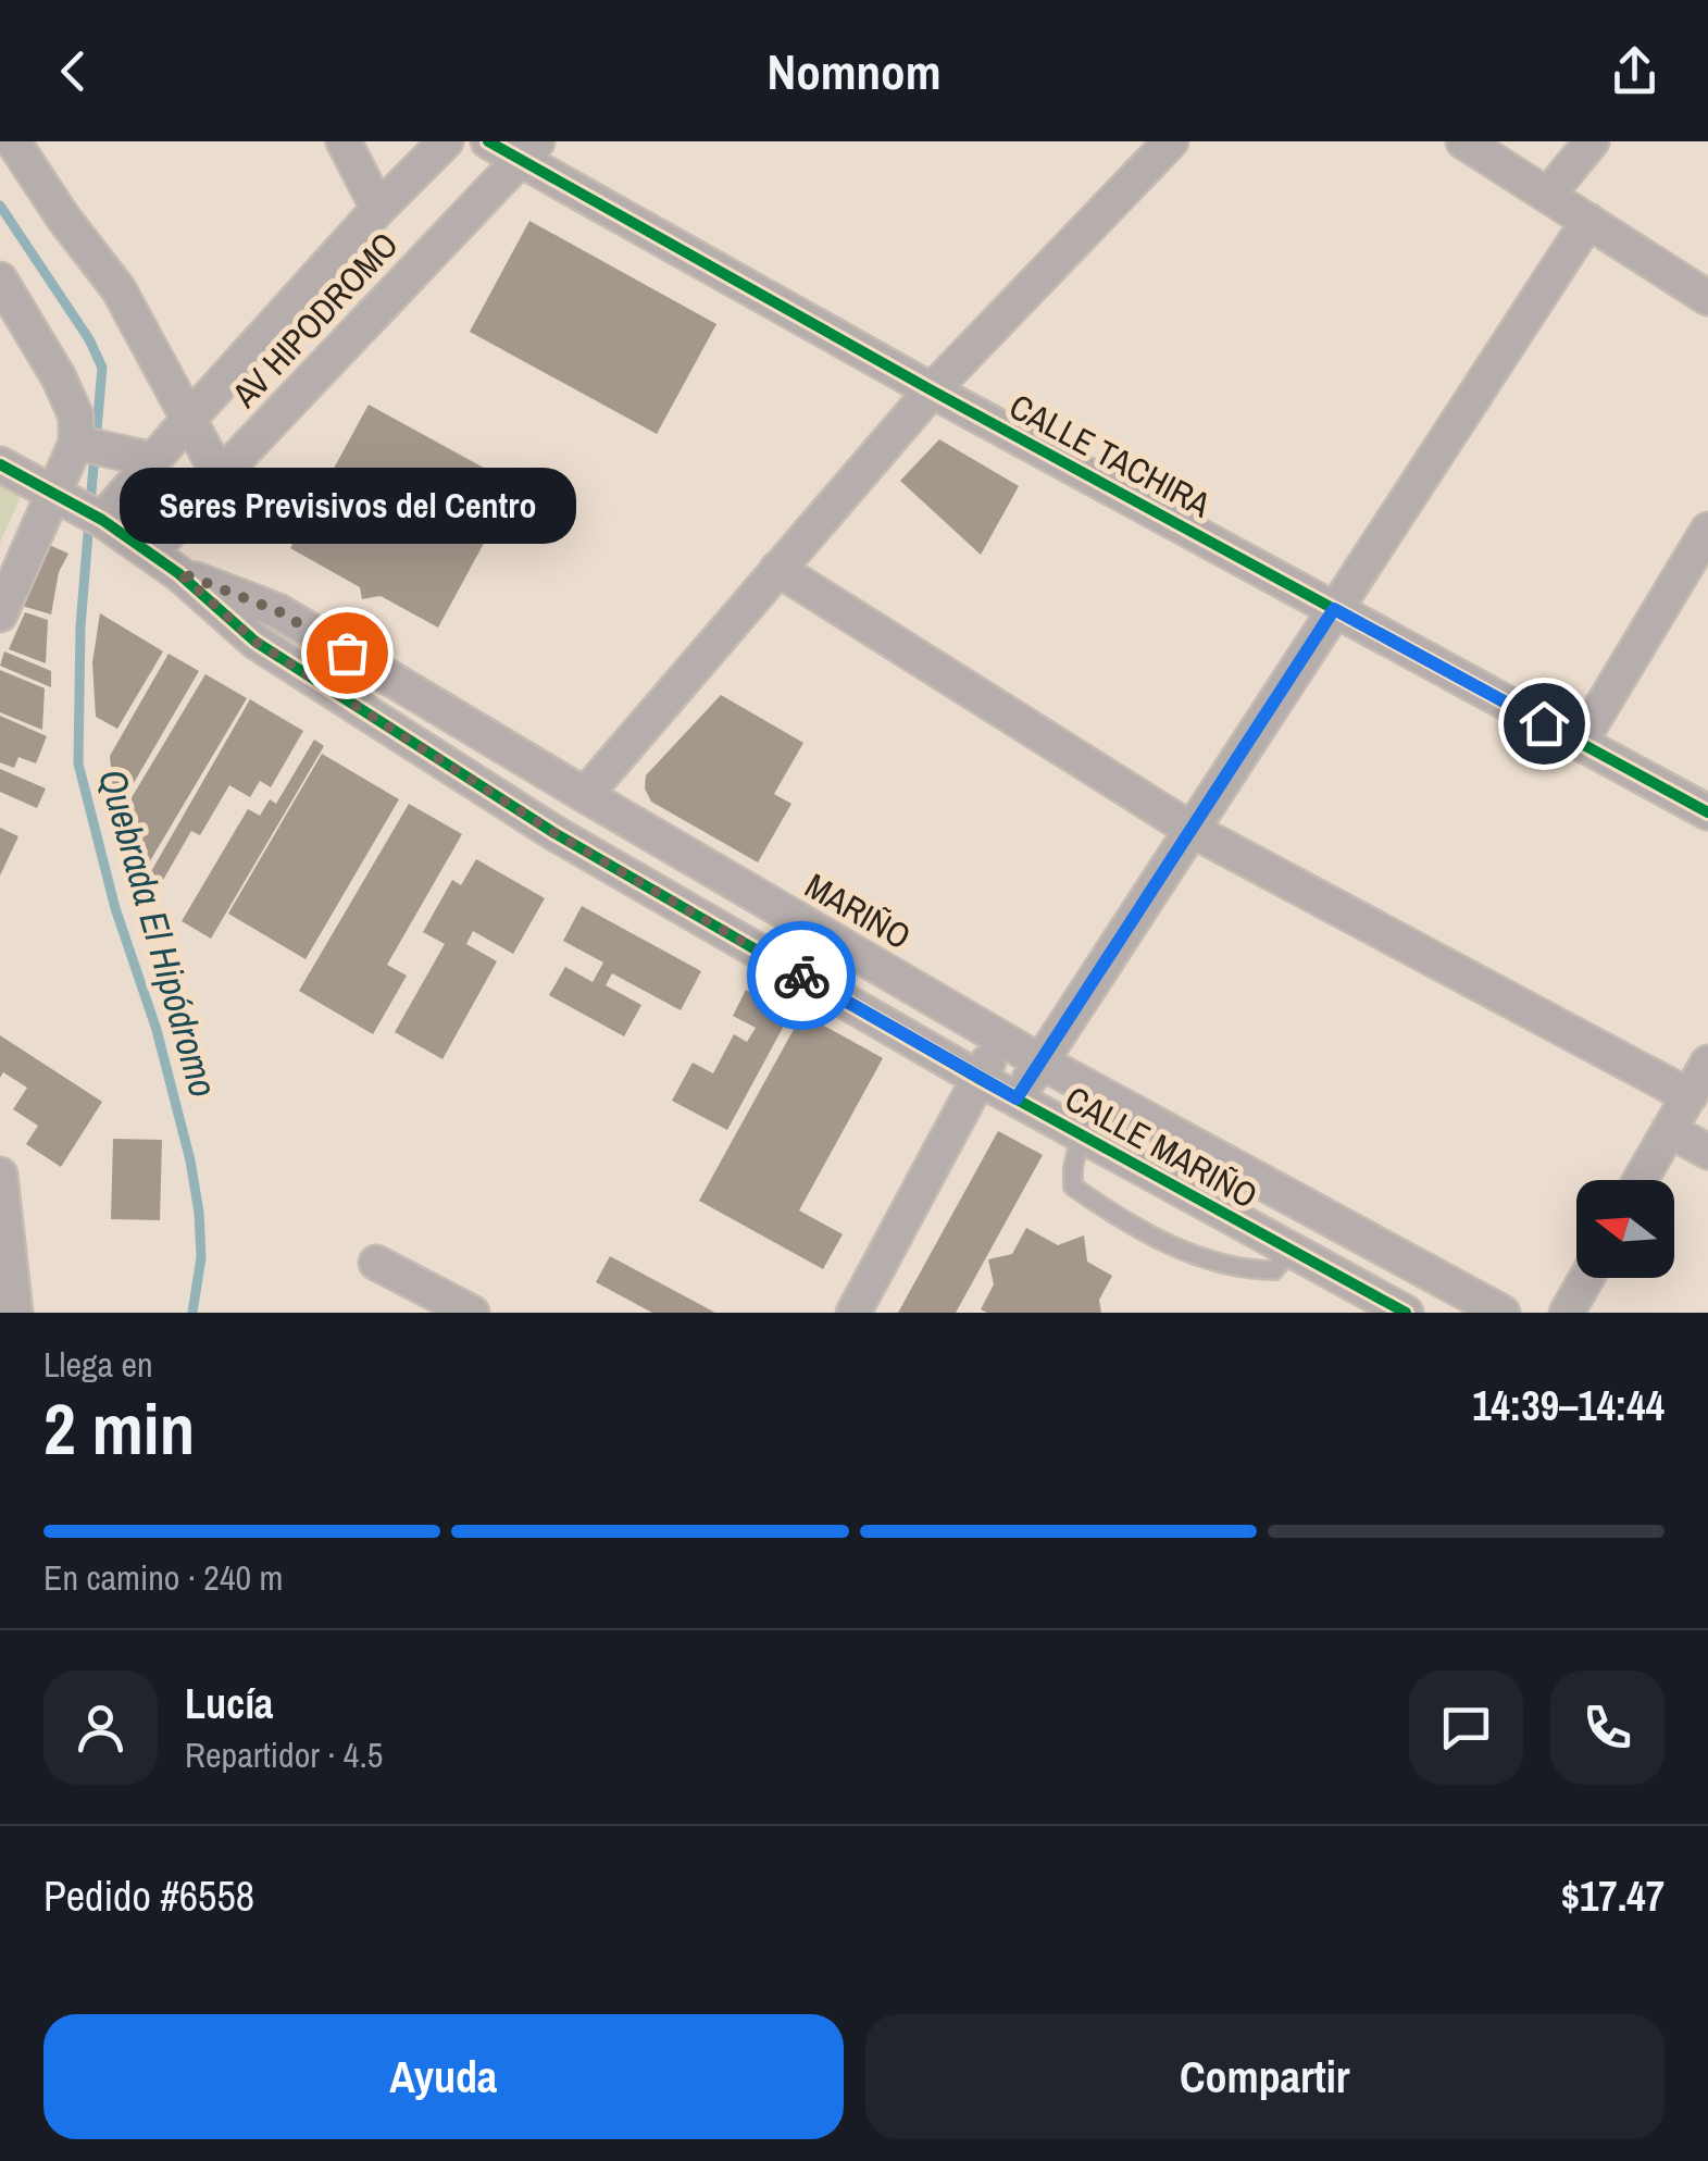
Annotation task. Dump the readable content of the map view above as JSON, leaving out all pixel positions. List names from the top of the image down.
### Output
{
  "streets": {
    "street": [
      "AV HIPODROMO",
      "CALLE TACHIRA",
      "MARIÑO",
      "CALLE MARIÑO"
    ]
  },
  "crossings": [
    ["AV HIPODROMO", "CALLE TACHIRA"],
    ["AV HIPODROMO", "MARIÑO"],
    ["AV HIPODROMO", "CALLE MARIÑO"],
    ["MARIÑO", "CALLE MARIÑO"]
  ],
  "water": ["Quebrada El Hipódromo"],
  "places": ["Seres Previsivos del Centro"],
  "north": "left",
  "page": {
    "header": "Nomnom",
    "bubble": "Seres Previsivos del Centro",
    "heading": ["2 min", "Llega en", "14:39–14:44"],
    "panel": [
      "Lucía",
      "Repartidor · 4.5",
      "Pedido #6558",
      "$17.47"
    ],
    "bar": "En camino · 240 m",
    "buttons": ["Ayuda", "Compartir"]
  }
}
